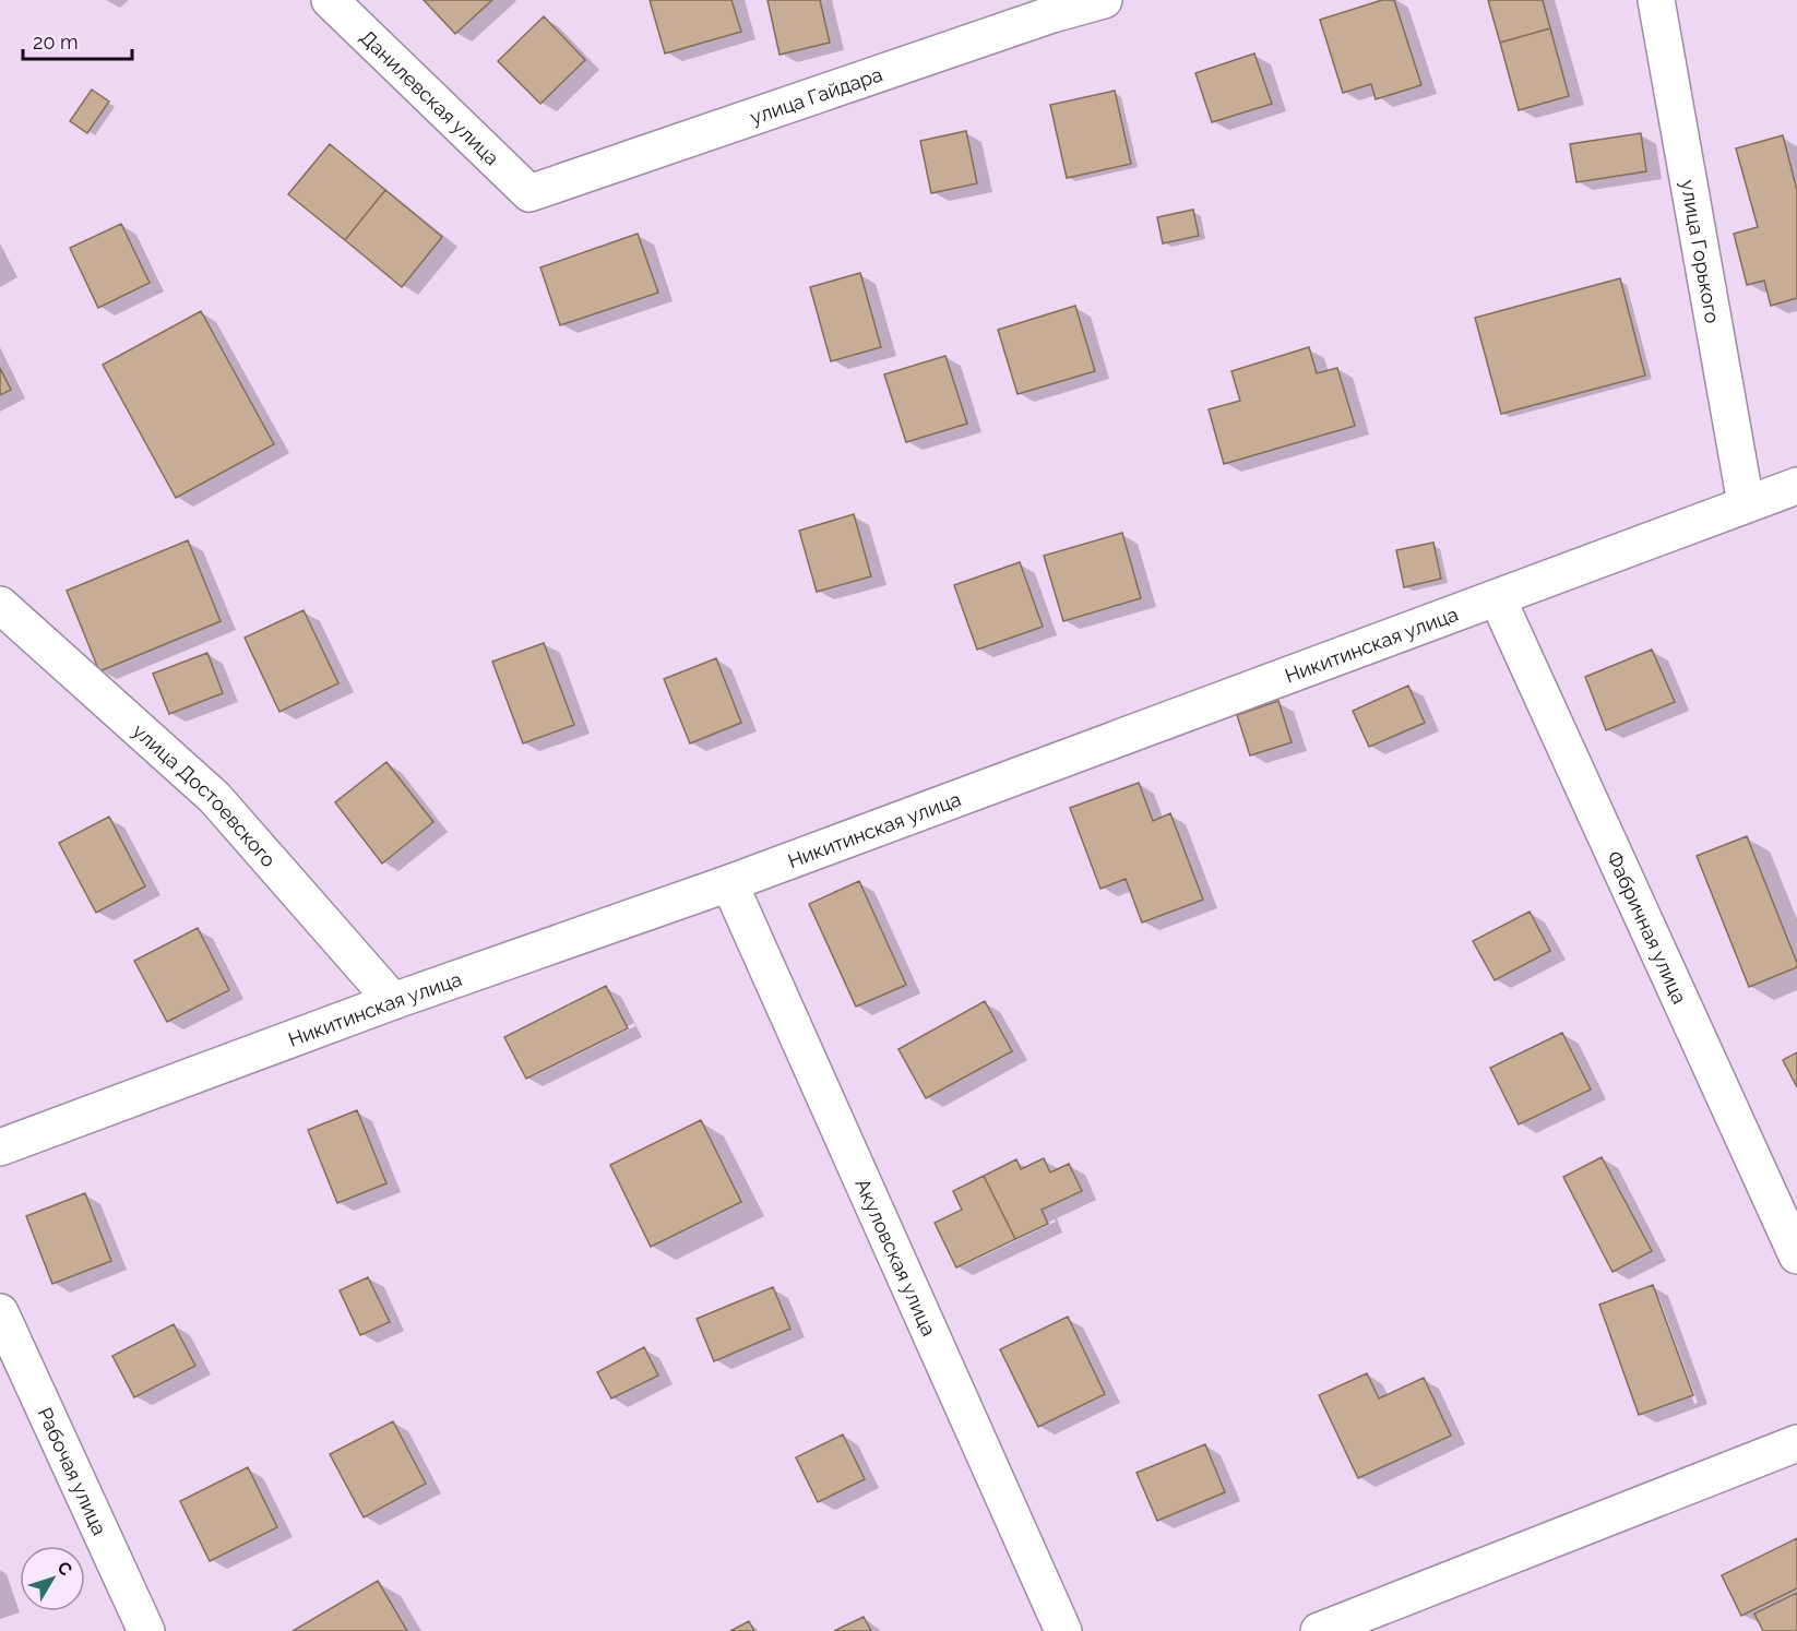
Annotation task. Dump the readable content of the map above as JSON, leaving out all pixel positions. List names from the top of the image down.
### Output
{
  "streets": {
    "street": [
      "улица Гайдара",
      "Данилевская улица",
      "улица Горького",
      "Никитинская улица",
      "улица Достоевского",
      "Фабричная улица",
      "Акуловская улица",
      "Рабочая улица"
    ]
  },
  "crossings": [
    ["улица Гайдара", "Данилевская улица"],
    ["улица Горького", "Никитинская улица"],
    ["Никитинская улица", "улица Достоевского"],
    ["Никитинская улица", "Фабричная улица"],
    ["Никитинская улица", "Акуловская улица"]
  ],
  "scale_bar": "20 m",
  "north": "top right"
}
